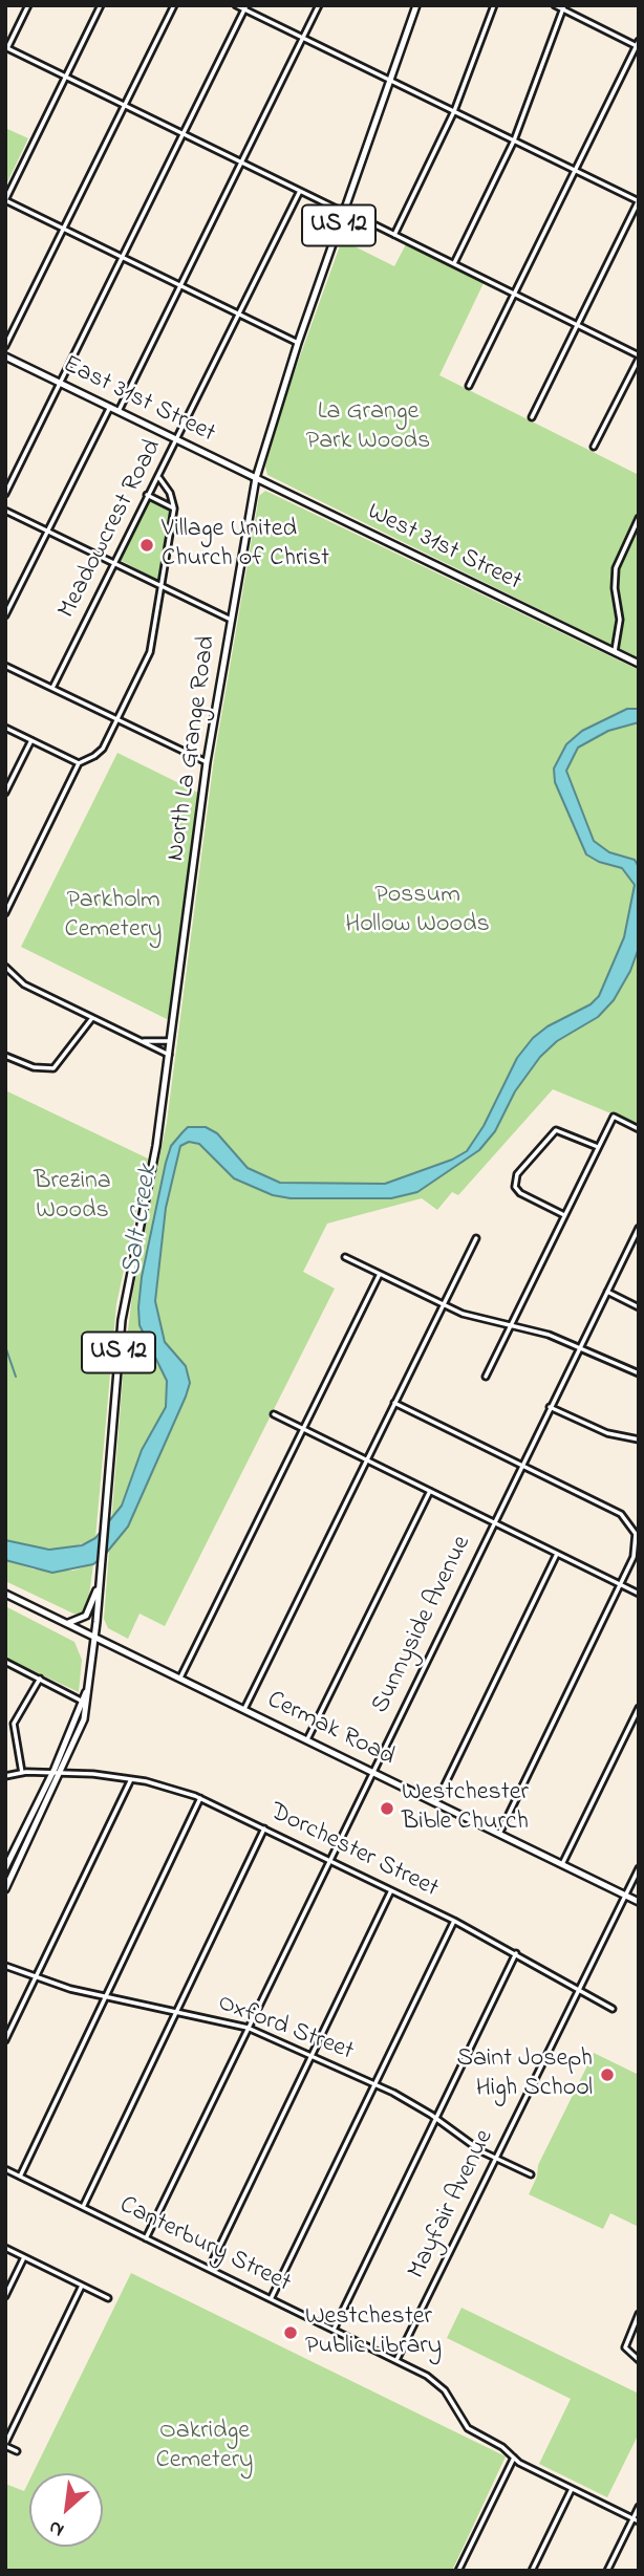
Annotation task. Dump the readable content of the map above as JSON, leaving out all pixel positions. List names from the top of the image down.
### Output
{
  "streets": {
    "main road": [
      "US 12",
      "East 31st Street",
      "West 31st Street",
      "North La Grange Road",
      "Cermak Road"
    ],
    "street": [
      "Meadowcrest Road",
      "Sunnyside Avenue",
      "Dorchester Street",
      "Oxford Street",
      "Mayfair Avenue",
      "Canterbury Street"
    ]
  },
  "crossings": [
    ["US 12", "East 31st Street"],
    ["US 12", "West 31st Street"],
    ["US 12", "North La Grange Road"],
    ["US 12", "Cermak Road"],
    ["US 12", "Dorchester Street"],
    ["East 31st Street", "Meadowcrest Road"],
    ["East 31st Street", "West 31st Street"],
    ["East 31st Street", "North La Grange Road"],
    ["West 31st Street", "North La Grange Road"],
    ["North La Grange Road", "Cermak Road"],
    ["Sunnyside Avenue", "Cermak Road"],
    ["Sunnyside Avenue", "Dorchester Street"],
    ["Sunnyside Avenue", "Oxford Street"],
    ["Sunnyside Avenue", "Canterbury Street"],
    ["Cermak Road", "Mayfair Avenue"],
    ["Dorchester Street", "Mayfair Avenue"],
    ["Oxford Street", "Mayfair Avenue"],
    ["Mayfair Avenue", "Canterbury Street"]
  ],
  "water": ["Salt Creek"],
  "parks": [
    "La Grange Park Woods",
    "Possum Hollow Woods",
    "Parkholm Cemetery",
    "Brezina Woods",
    "Oakridge Cemetery"
  ],
  "places": [
    "Village United Church of Christ",
    "Westchester Bible Church",
    "Saint Joseph High School",
    "Westchester Public Library"
  ],
  "north": "bottom left"
}
